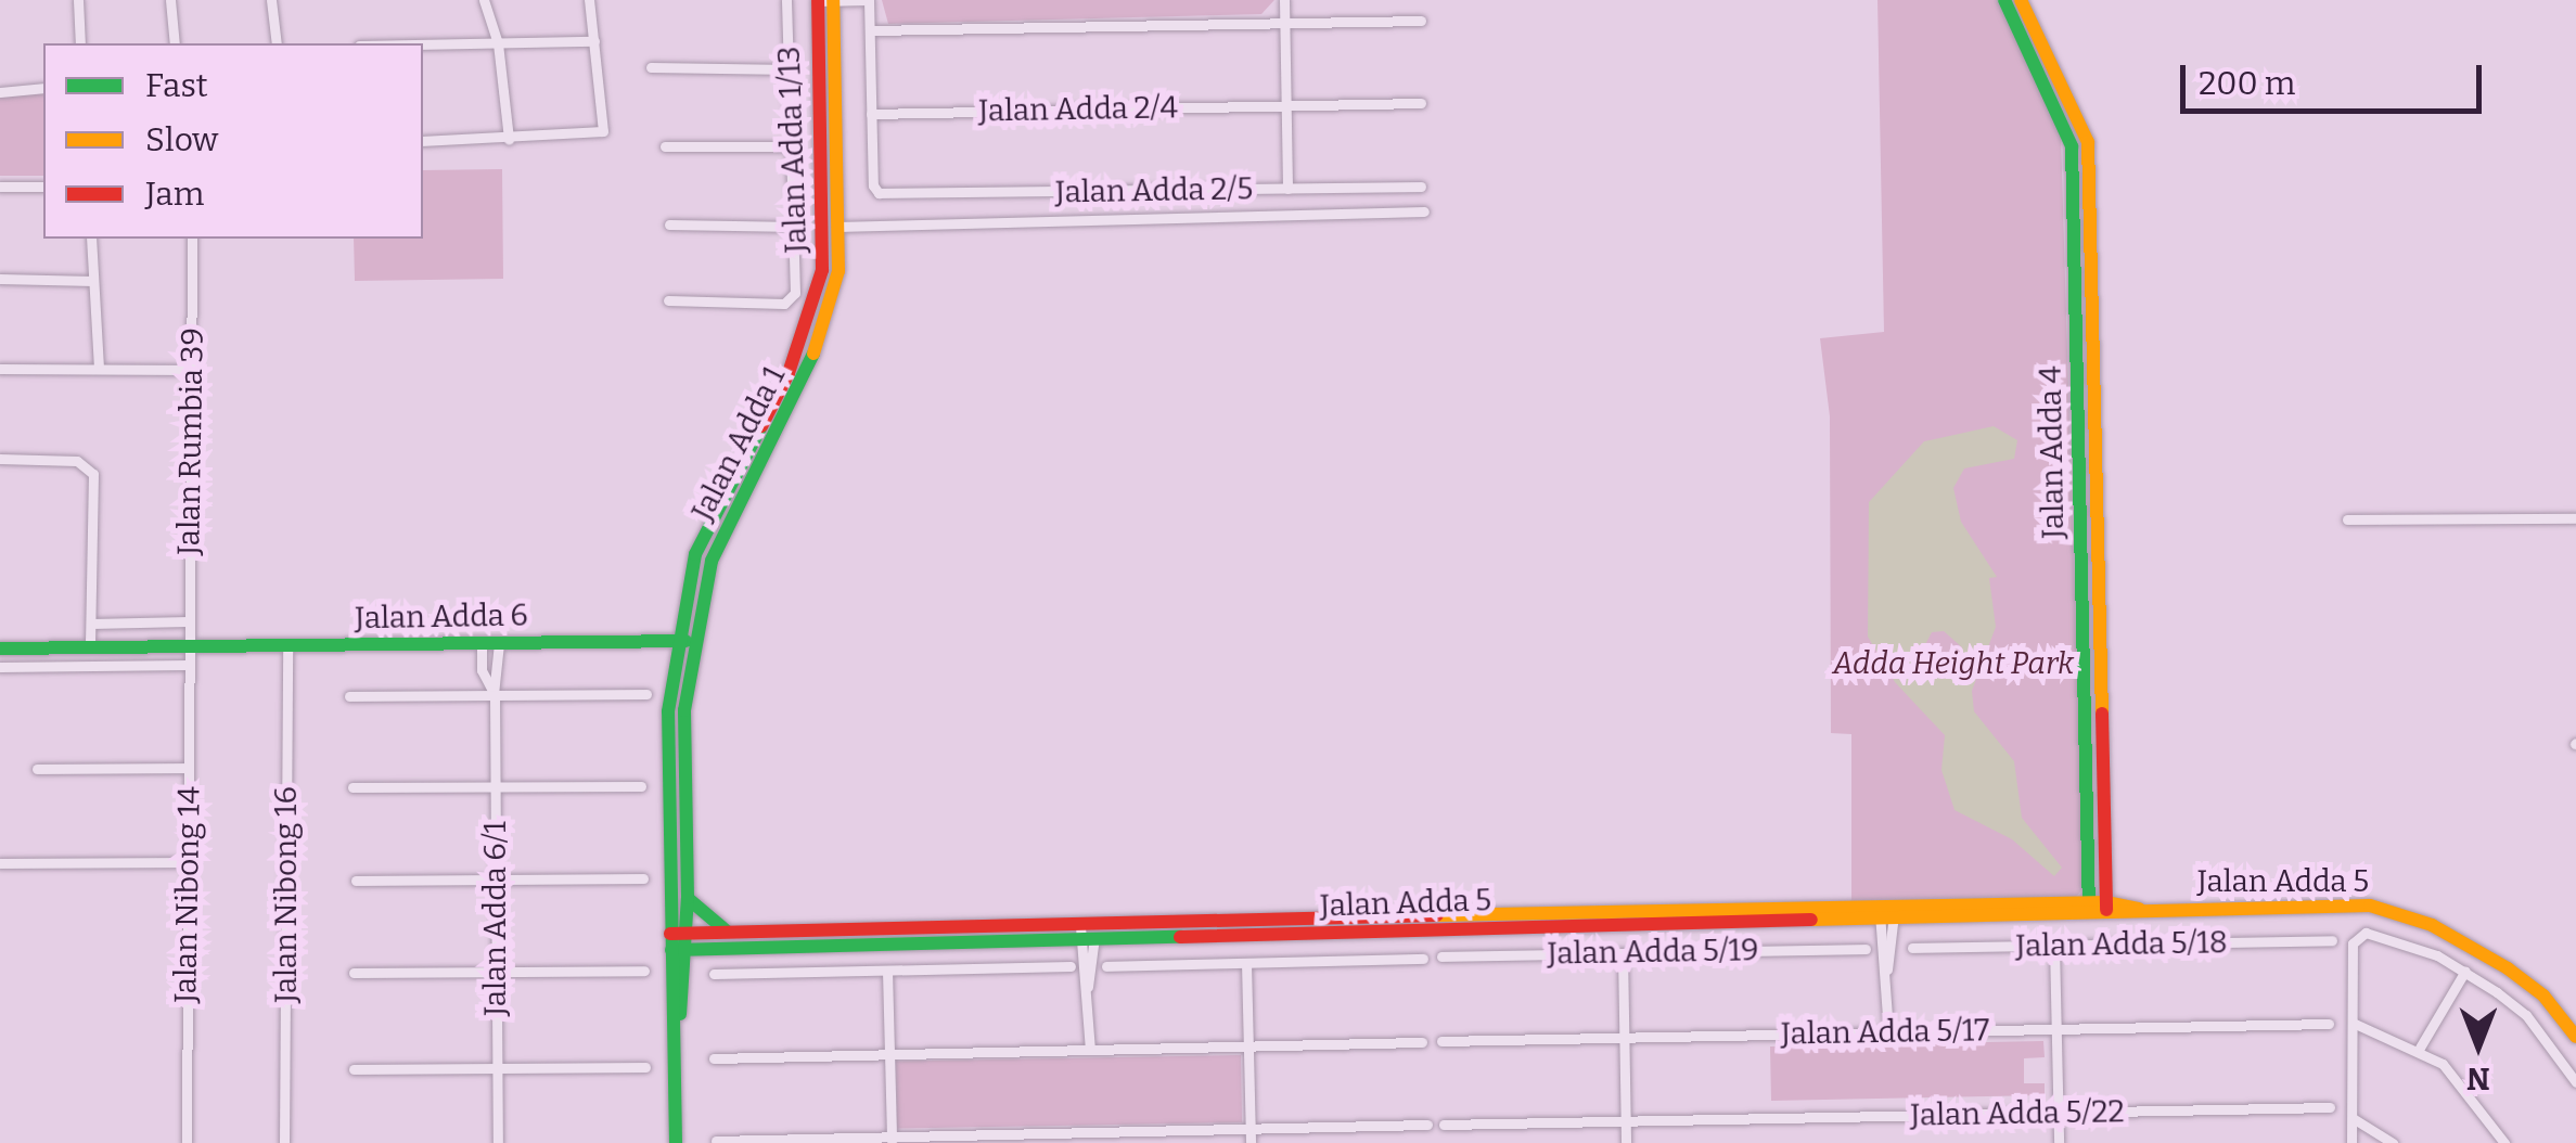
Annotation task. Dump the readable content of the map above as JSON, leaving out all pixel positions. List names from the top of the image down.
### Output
{
  "streets": {
    "street": [
      "Jalan Adda 2/4",
      "Jalan Adda 1/13",
      "Jalan Adda 2/5",
      "Jalan Rumbia 39",
      "Jalan Adda 1",
      "Jalan Adda 4",
      "Jalan Adda 6",
      "Jalan Adda 5",
      "Jalan Nibong 14",
      "Jalan Nibong 16",
      "Jalan Adda 6/1",
      "Jalan Adda 5/18",
      "Jalan Adda 5/19",
      "Jalan Adda 5/17",
      "Jalan Adda 5/22"
    ]
  },
  "crossings": [
    ["Jalan Adda 2/4", "Jalan Adda 2/5"],
    ["Jalan Rumbia 39", "Jalan Adda 6"],
    ["Jalan Rumbia 39", "Jalan Nibong 14"],
    ["Jalan Adda 1", "Jalan Adda 6"],
    ["Jalan Adda 1", "Jalan Adda 5"],
    ["Jalan Adda 4", "Jalan Adda 5"],
    ["Jalan Adda 6", "Jalan Nibong 14"],
    ["Jalan Adda 6", "Jalan Nibong 16"]
  ],
  "parks": ["Adda Height Park"],
  "legend": ["Fast", "Slow", "Jam"],
  "scale_bar": "200 m",
  "north": "bottom"
}
